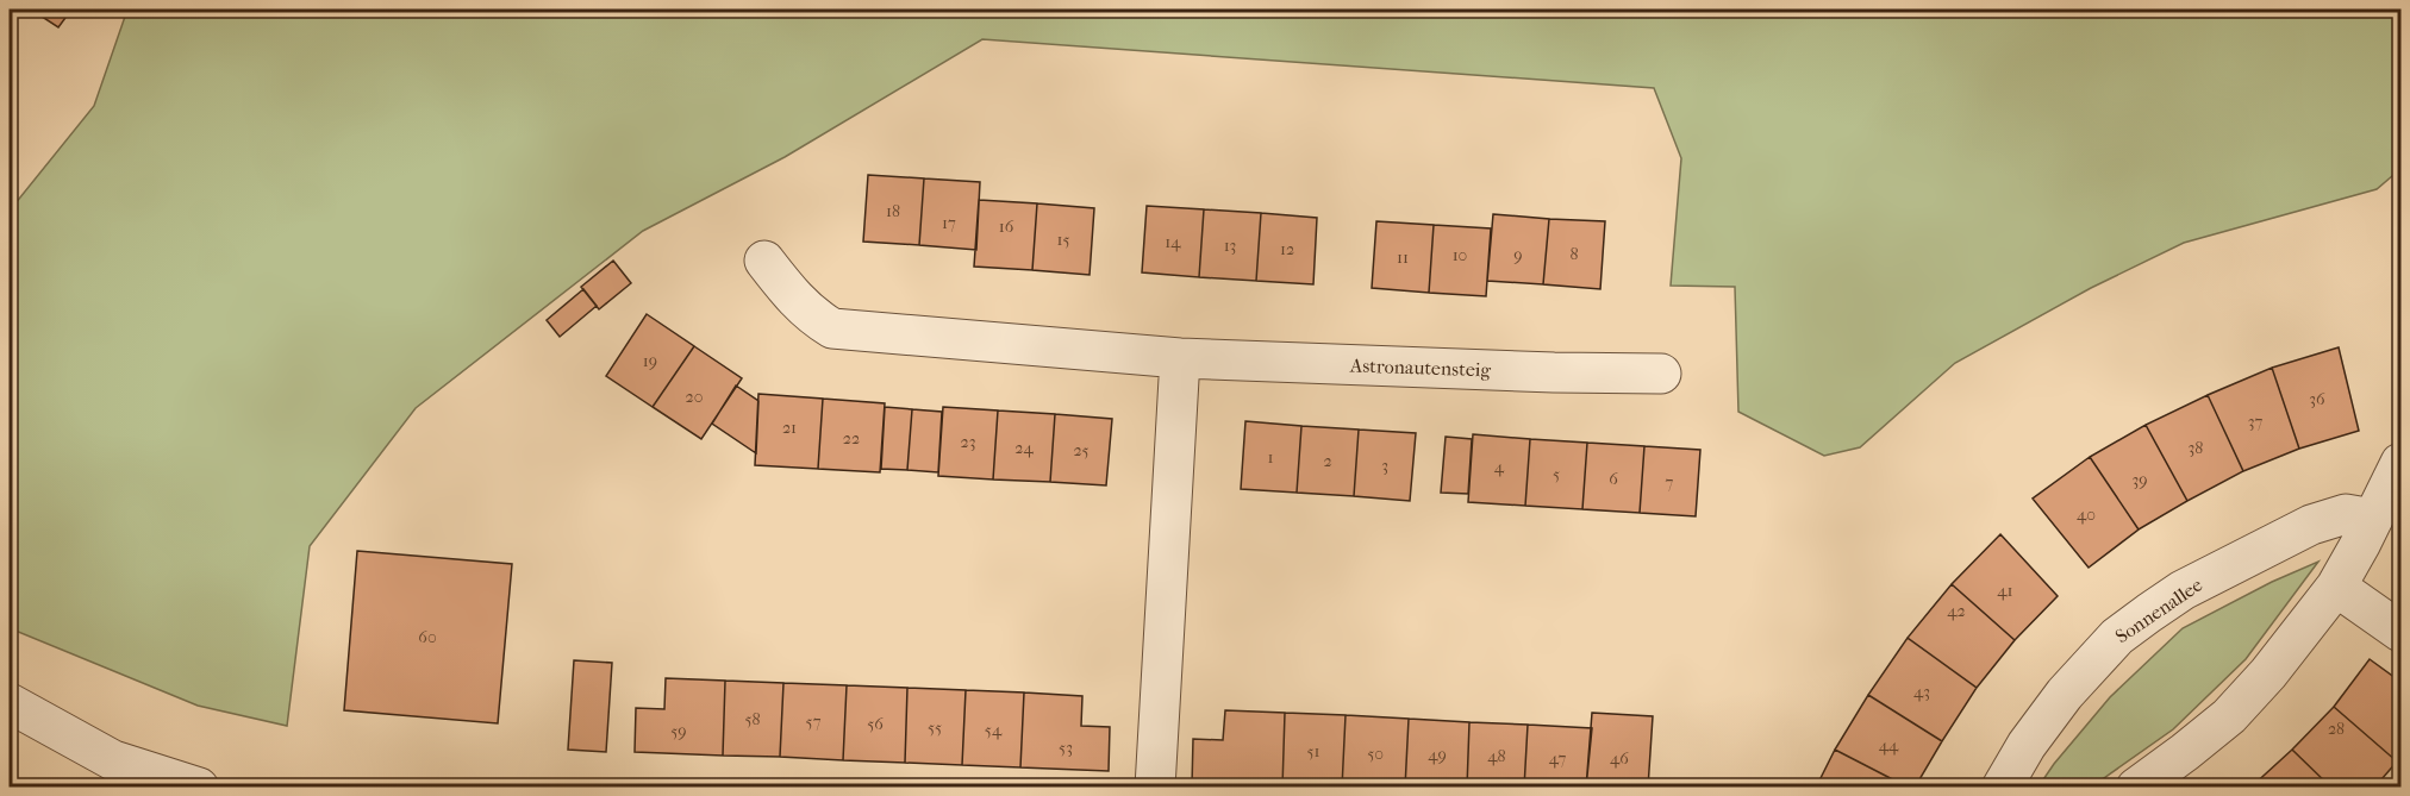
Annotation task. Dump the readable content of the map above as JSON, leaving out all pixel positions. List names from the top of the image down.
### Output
{
  "streets": {
    "street": ["Astronautensteig", "Sonnenallee"]
  },
  "house_numbers": [
    "18",
    "17",
    "16",
    "15",
    "14",
    "13",
    "12",
    "8",
    "10",
    "9",
    "11",
    "19",
    "20",
    "36",
    "37",
    "21",
    "22",
    "23",
    "24",
    "38",
    "25",
    "1",
    "2",
    "3",
    "4",
    "5",
    "6",
    "39",
    "7",
    "40",
    "41",
    "42",
    "60",
    "43",
    "58",
    "57",
    "56",
    "55",
    "28",
    "54",
    "59",
    "44",
    "53",
    "51",
    "50",
    "49",
    "48",
    "47",
    "46"
  ]
}
